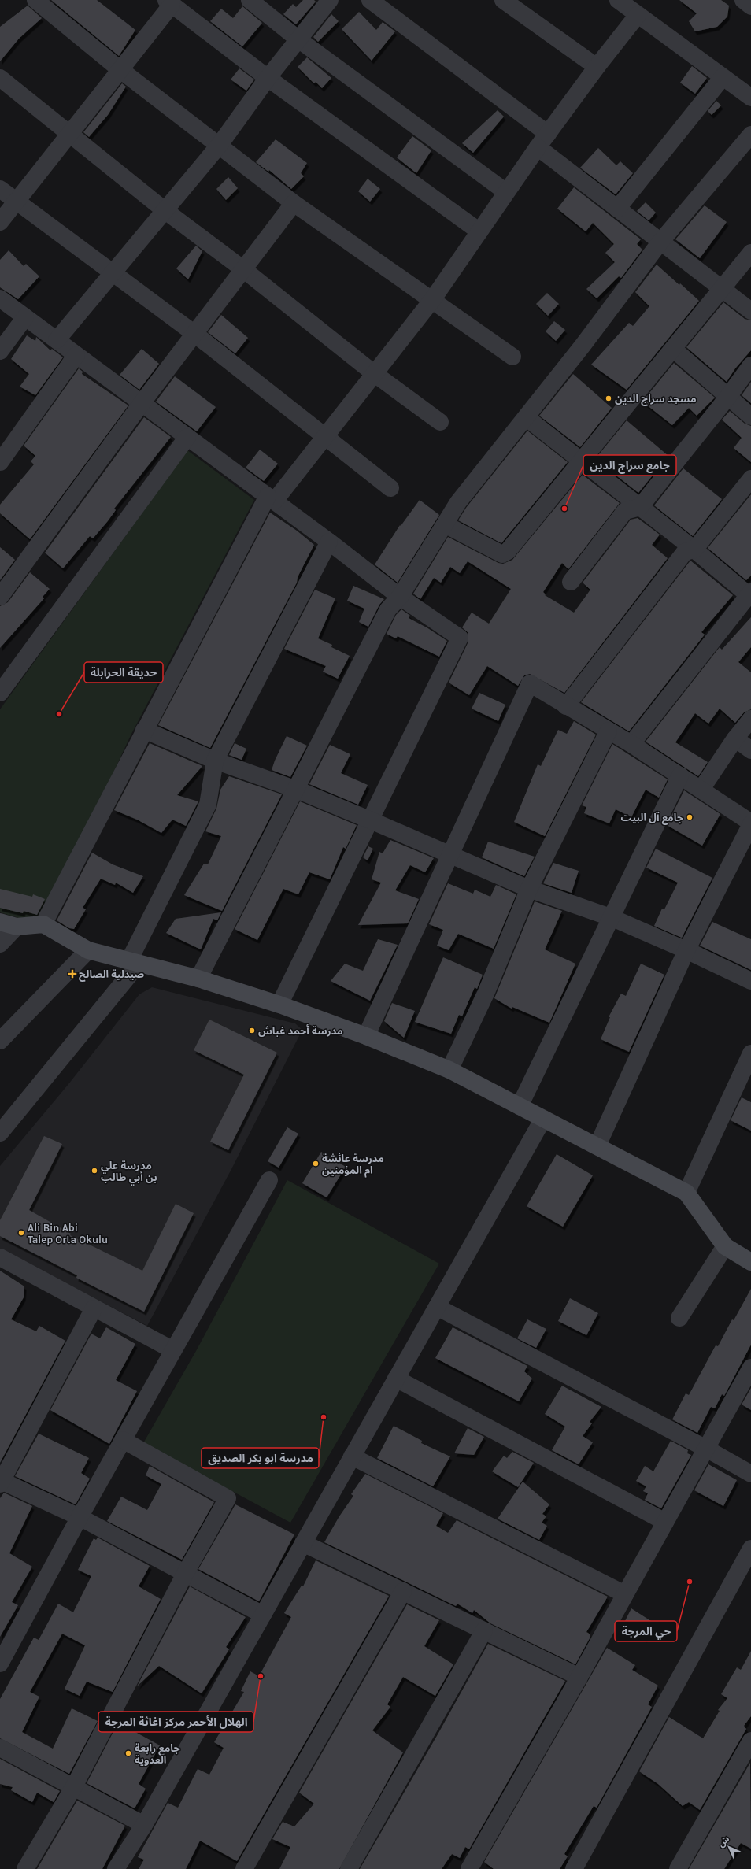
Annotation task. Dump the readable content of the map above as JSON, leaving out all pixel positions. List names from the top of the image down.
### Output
{
  "places": {
    "other": [
      "مسجد سراج الدين",
      "جامع سراج الدين",
      "حديقة الحرابلة",
      "جامع آل البيت",
      "مدرسة أحمد غباش",
      "مدرسة عائشة ام المؤمنين",
      "مدرسة علي بن أبي طالب",
      "Ali Bin Abi Talep Orta Okulu",
      "مدرسة ابو بكر الصديق",
      "حي المرجة",
      "الهلال الأحمر مركز اغاثة المرجة",
      "جامع رابعة العدوية"
    ],
    "health": ["صيدلية الصالح"]
  },
  "north": "top left"
}
